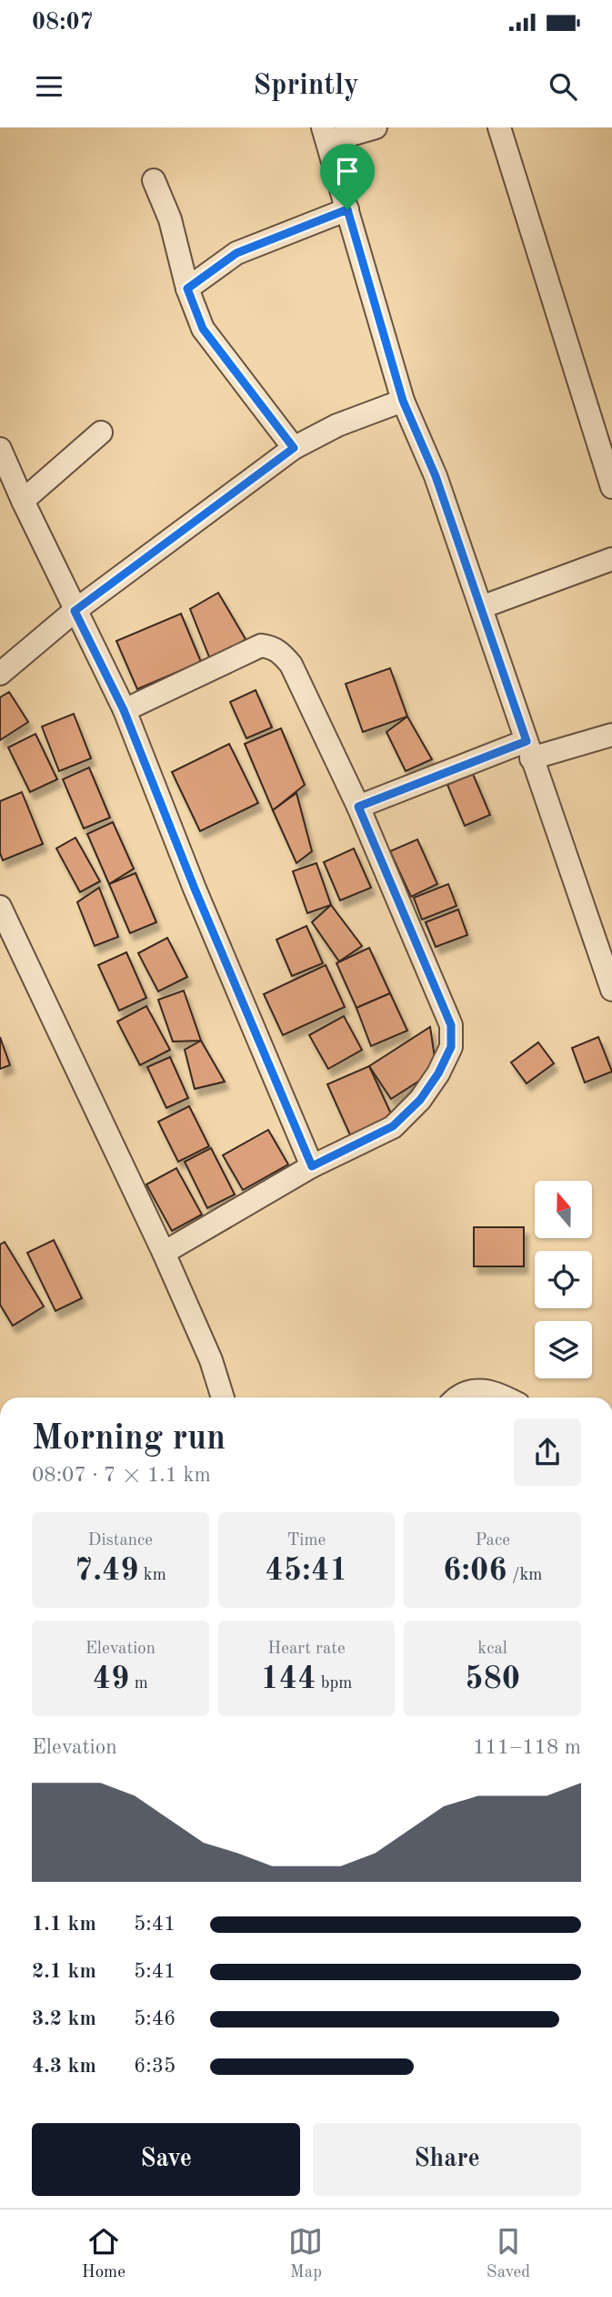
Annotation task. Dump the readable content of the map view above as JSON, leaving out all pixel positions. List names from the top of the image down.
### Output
{
  "north": "top",
  "page": {
    "status": "08:07",
    "header": "Sprintly",
    "heading": ["Morning run", "08:07 · 7 × 1.1 km"],
    "stats": [
      ["Distance", "7.49 km"],
      ["Time", "45:41"],
      ["Pace", "6:06 /km"],
      ["Elevation", "49 m"],
      ["Heart rate", "144 bpm"],
      ["kcal", "580"]
    ],
    "chart": ["Elevation", "111–118 m"],
    "list": [
      {
        "name": "1.1 km",
        "note": "5:41"
      },
      {
        "name": "2.1 km",
        "note": "5:41"
      },
      {
        "name": "3.2 km",
        "note": "5:46"
      },
      {
        "name": "4.3 km",
        "note": "6:35"
      }
    ],
    "buttons": ["Save", "Share"],
    "tabs": ["Home", "Map", "Saved"]
  }
}
